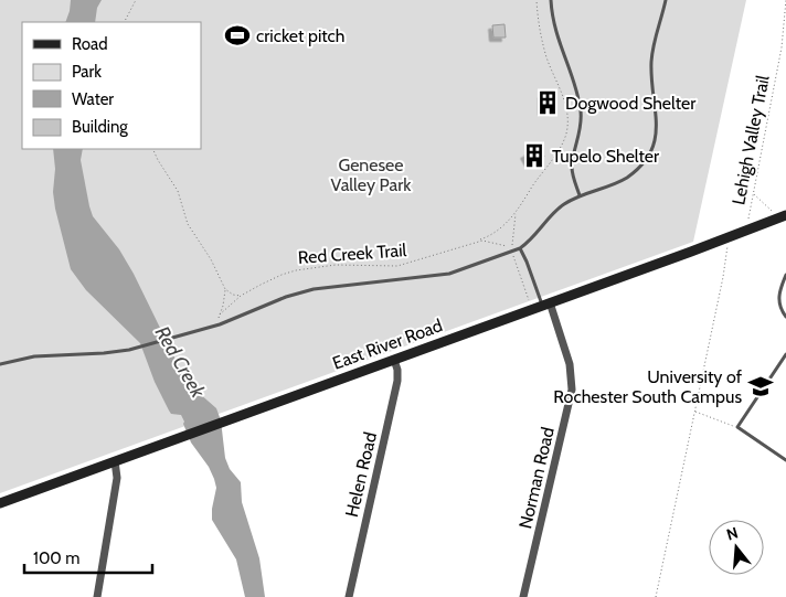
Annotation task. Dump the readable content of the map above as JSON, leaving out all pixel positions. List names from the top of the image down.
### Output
{
  "streets": {
    "street": ["East River Road", "Helen Road", "Norman Road"],
    "path": ["Lehigh Valley Trail", "Red Creek Trail"]
  },
  "crossings": [
    ["East River Road", "Helen Road"],
    ["East River Road", "Norman Road"]
  ],
  "water": ["Red Creek"],
  "parks": ["Genesee Valley Park"],
  "places": {
    "sports": ["cricket pitch"],
    "building": ["Dogwood Shelter", "Tupelo Shelter"],
    "school or university": ["University of Rochester South Campus"]
  },
  "legend": [
    "Road",
    "Park",
    "Water",
    "Building"
  ],
  "scale_bar": "100 m",
  "north": "top"
}
